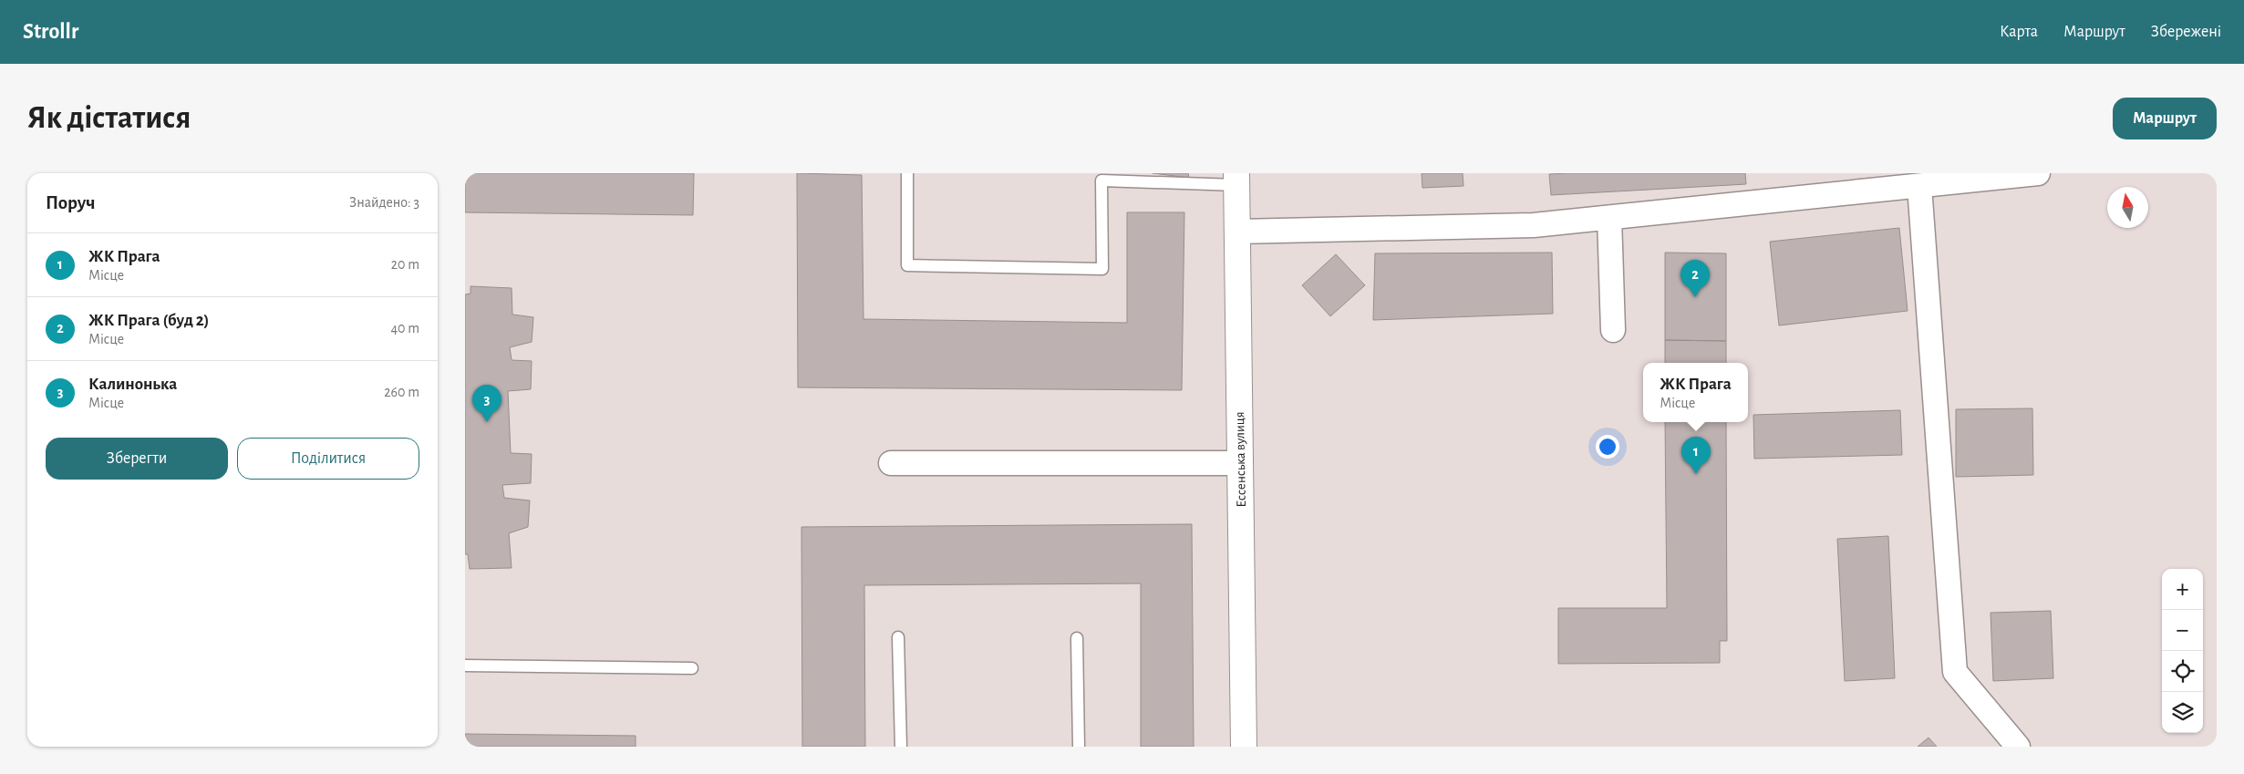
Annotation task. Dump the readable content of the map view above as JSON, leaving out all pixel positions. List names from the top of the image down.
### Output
{
  "streets": {
    "street": ["Ессенська вулиця"]
  },
  "north": "top",
  "page": {
    "header": "Strollr",
    "nav": ["Карта", "Маршрут", "Збережені"],
    "buttons": [
      "Маршрут",
      ["Зберегти", "Поділитися"]
    ],
    "title": "Як дістатися",
    "heading": ["Поруч", "Знайдено: 3"],
    "list": [
      {
        "mark": "1",
        "name": "ЖК Прага",
        "note": "Місце",
        "value": "20 m"
      },
      {
        "mark": "2",
        "name": "ЖК Прага (буд 2)",
        "note": "Місце",
        "value": "40 m"
      },
      {
        "mark": "3",
        "name": "Калинонька",
        "note": "Місце",
        "value": "260 m"
      }
    ],
    "pins": ["2", "3", "1"],
    "popup": ["ЖК Прага", "Місце"],
    "map_buttons": ["+", "−"]
  }
}
